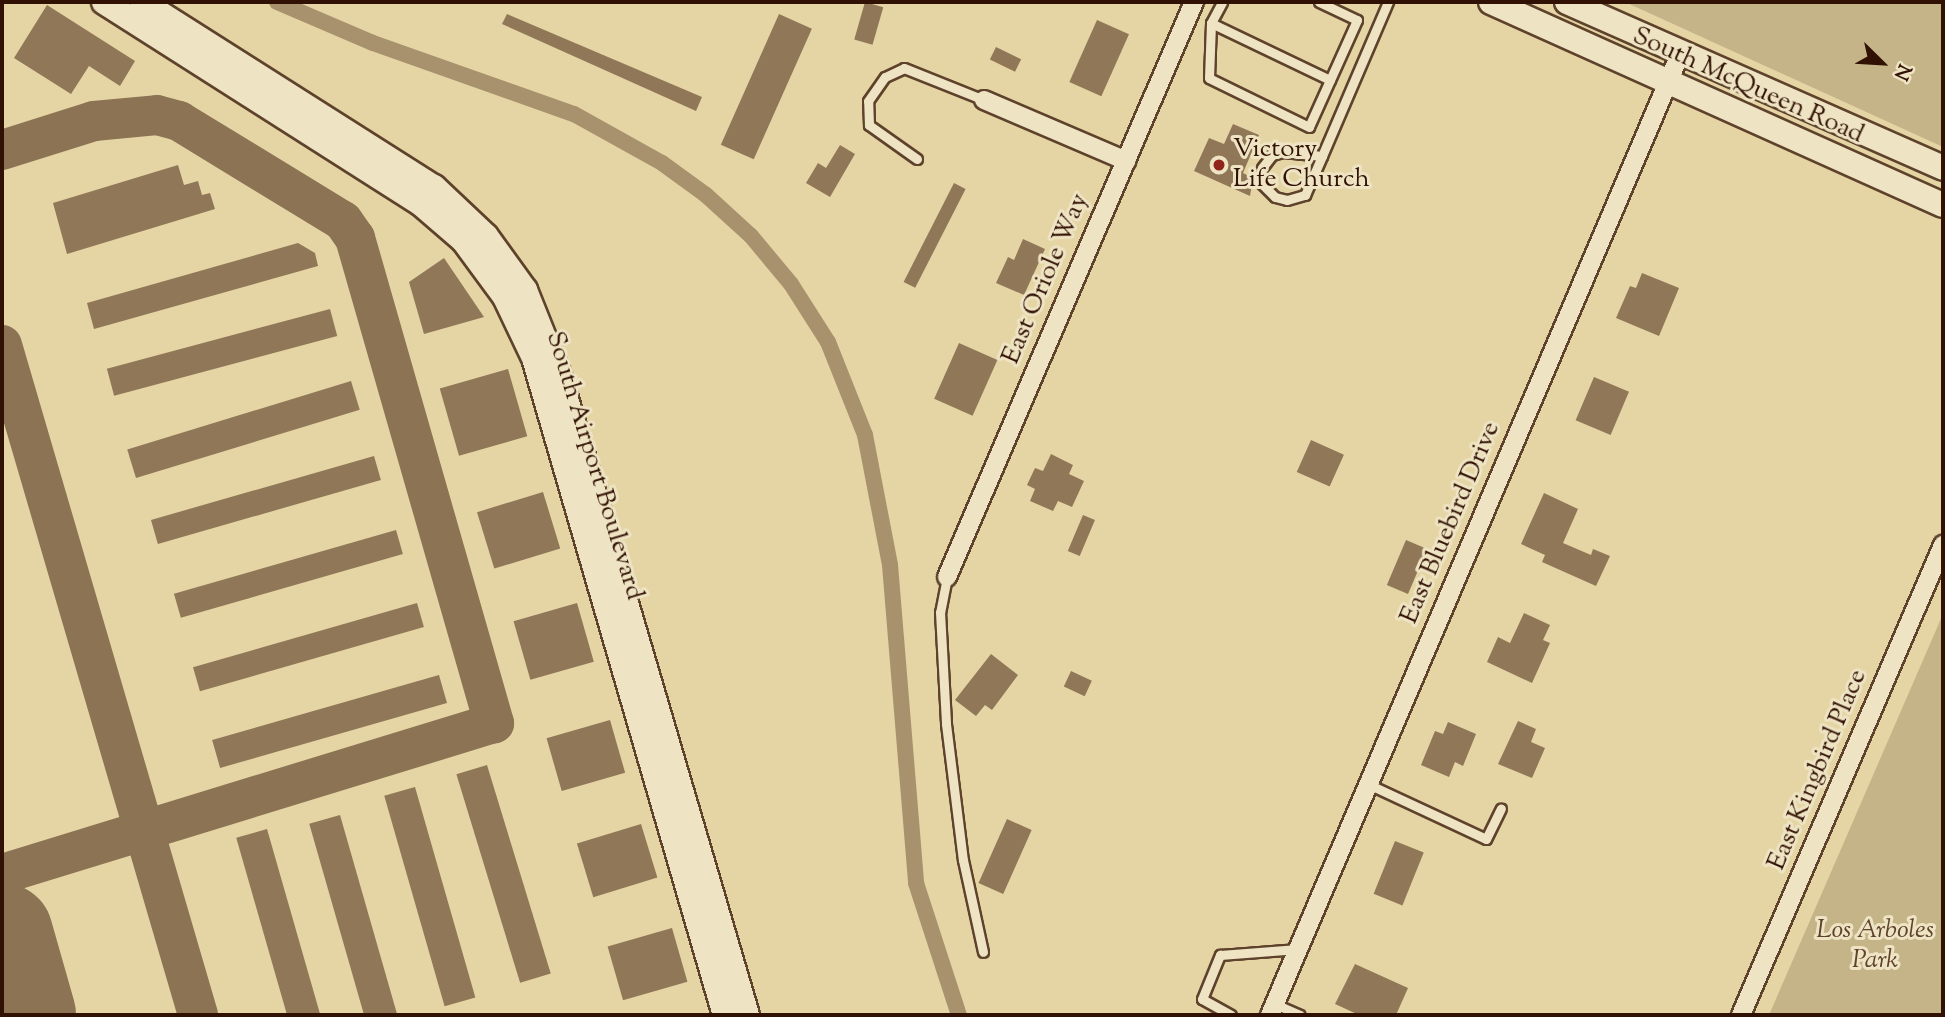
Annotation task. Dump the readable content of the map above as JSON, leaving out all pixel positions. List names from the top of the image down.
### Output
{
  "streets": {
    "street": [
      "South McQueen Road",
      "East Oriole Way",
      "South Airport Boulevard",
      "East Bluebird Drive",
      "East Kingbird Place"
    ]
  },
  "crossings": [
    ["South McQueen Road", "East Bluebird Drive"]
  ],
  "parks": ["Los Arboles Park"],
  "places": ["Victory Life Church"],
  "north": "bottom right"
}
